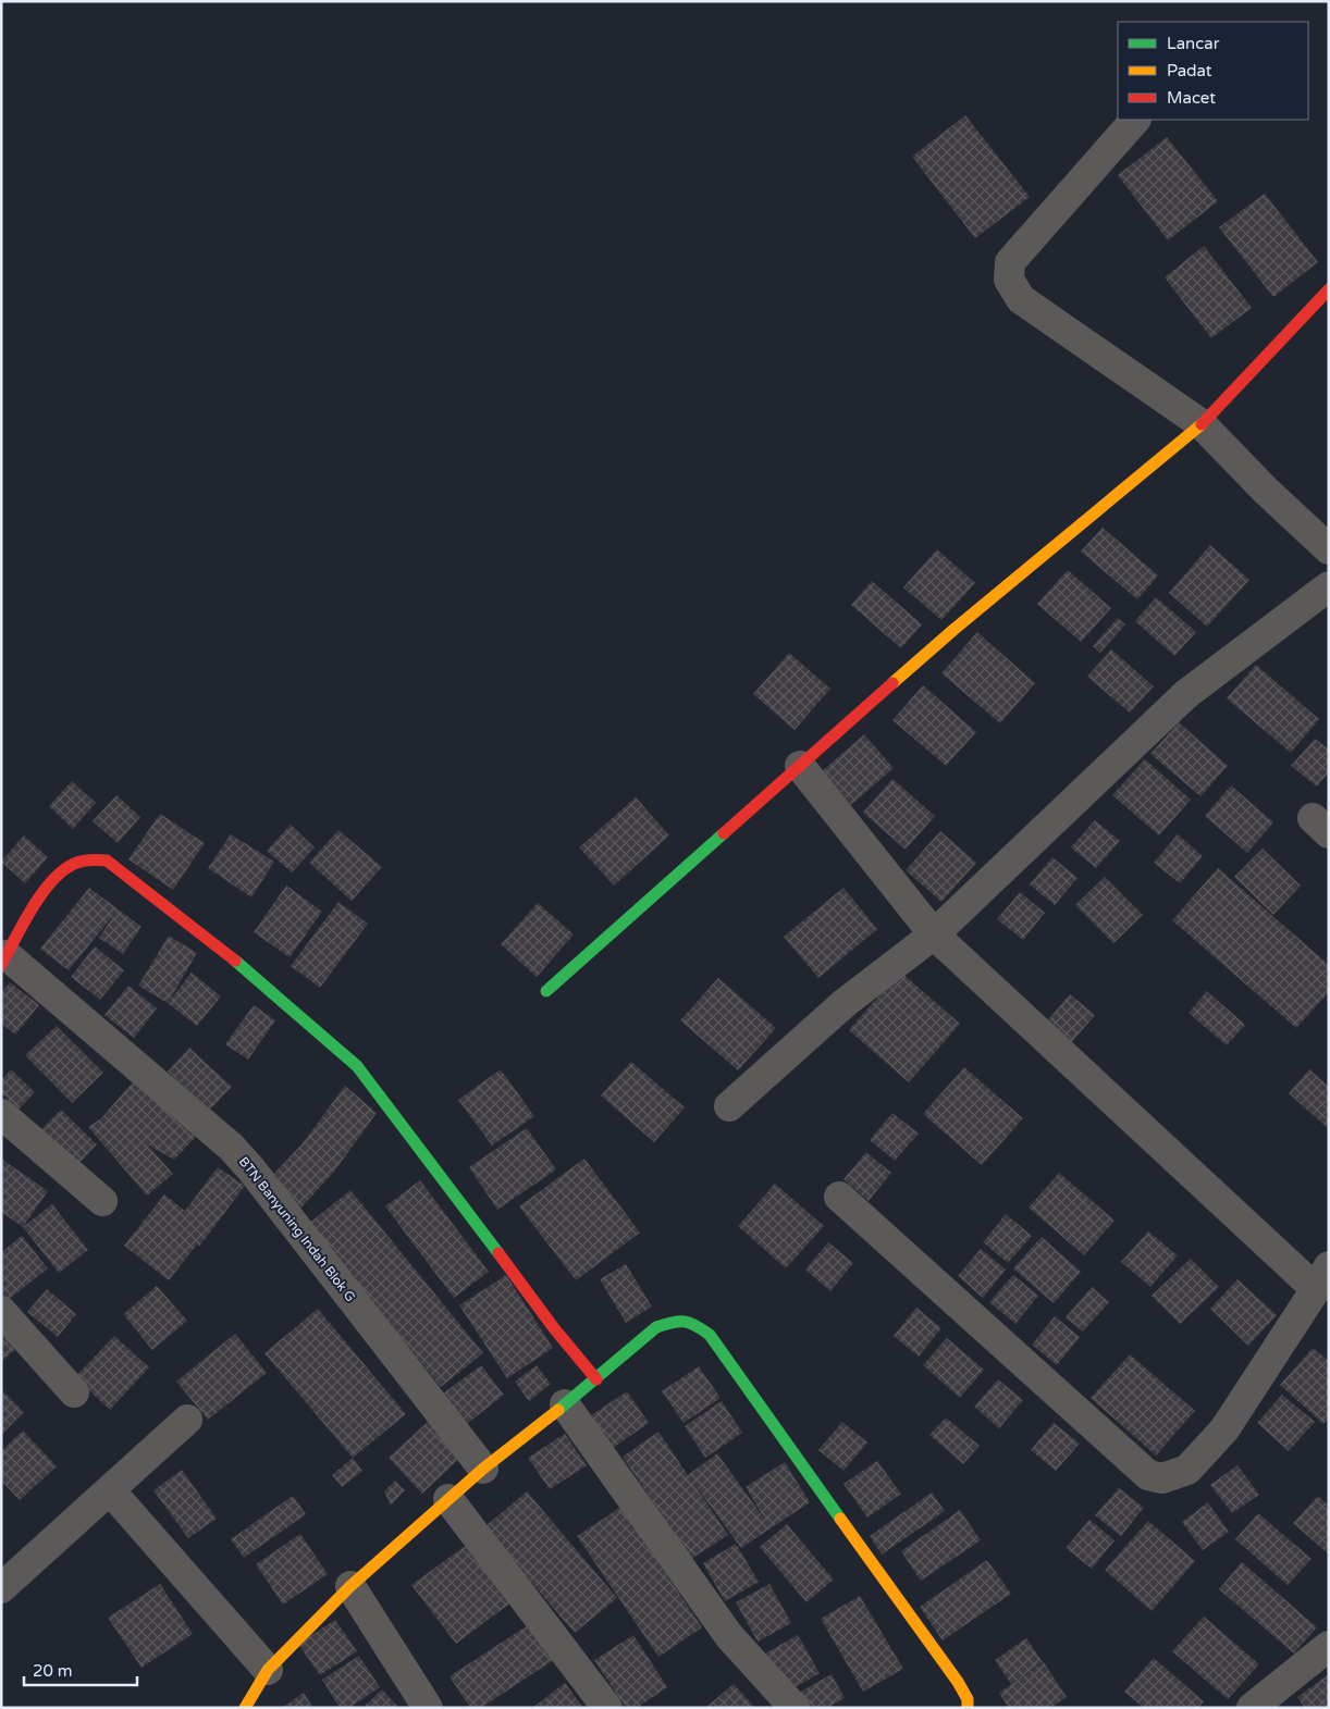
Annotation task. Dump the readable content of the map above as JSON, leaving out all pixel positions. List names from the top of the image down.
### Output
{
  "streets": {
    "street": ["BTN Banyuning Indah Blok G"]
  },
  "legend": ["Lancar", "Padat", "Macet"],
  "scale_bar": "20 m"
}
